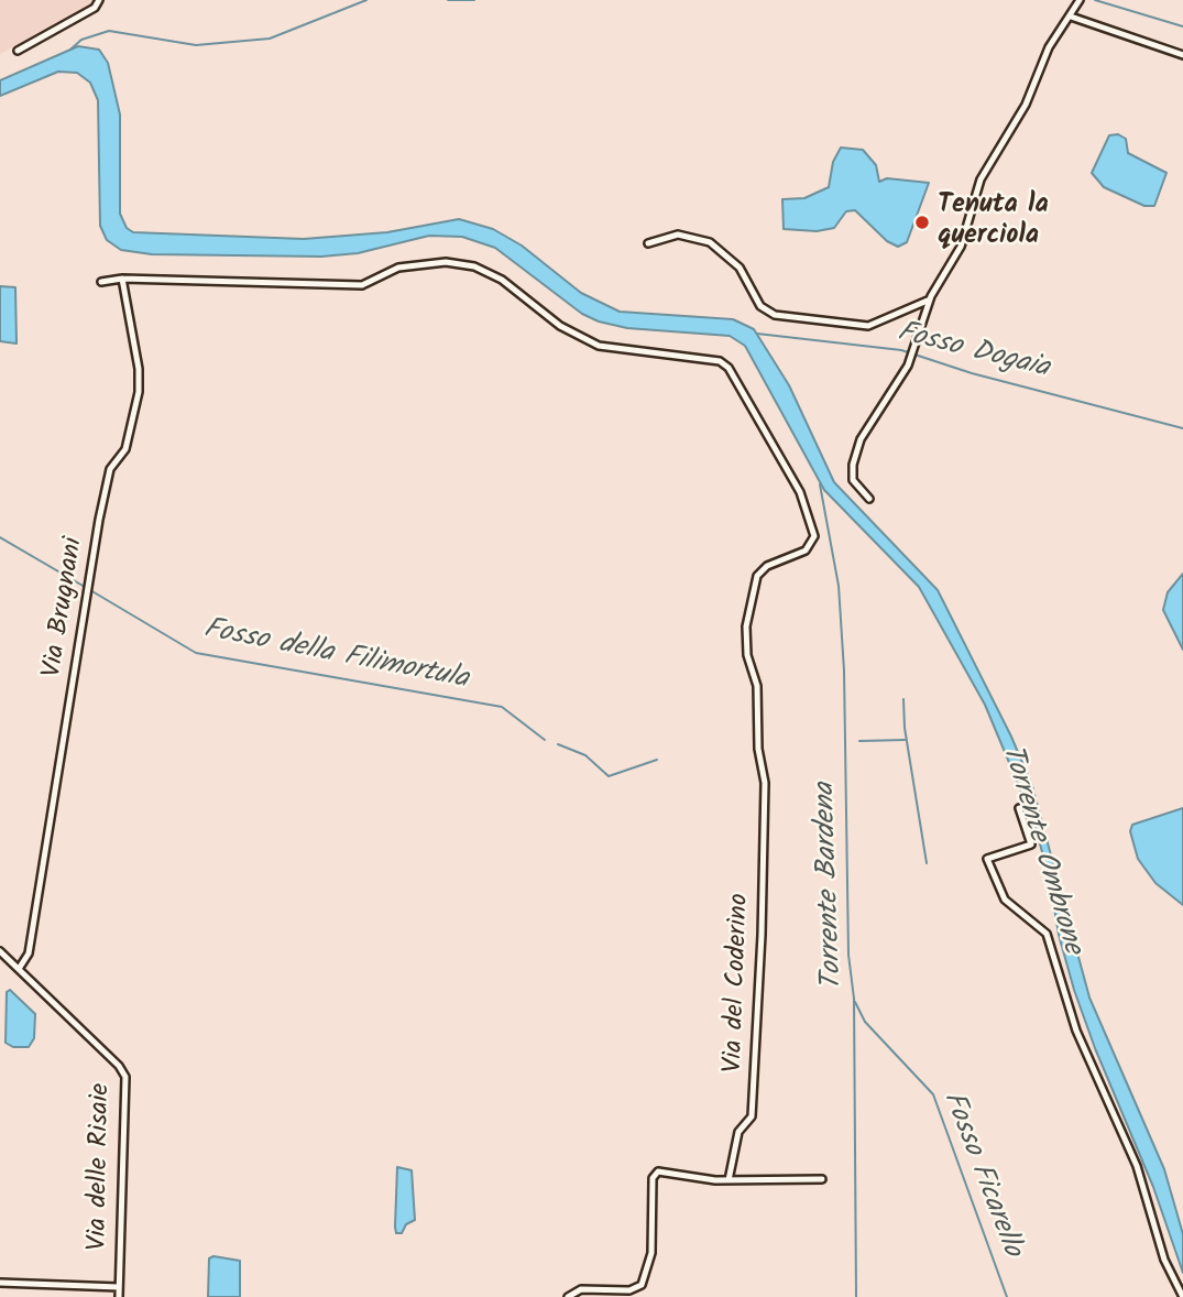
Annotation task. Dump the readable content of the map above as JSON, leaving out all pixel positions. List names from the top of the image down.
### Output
{
  "streets": {
    "street": ["Via Brugnani", "Via del Coderino", "Via delle Risaie"]
  },
  "crossings": [
    ["Via Brugnani", "Via del Coderino"],
    ["Via Brugnani", "Via delle Risaie"]
  ],
  "water": [
    "Fosso Dogaia",
    "Fosso della Filimortula",
    "Torrente Ombrone",
    "Torrente Bardena",
    "Fosso Ficarello"
  ],
  "places": ["Tenuta la querciola"]
}
